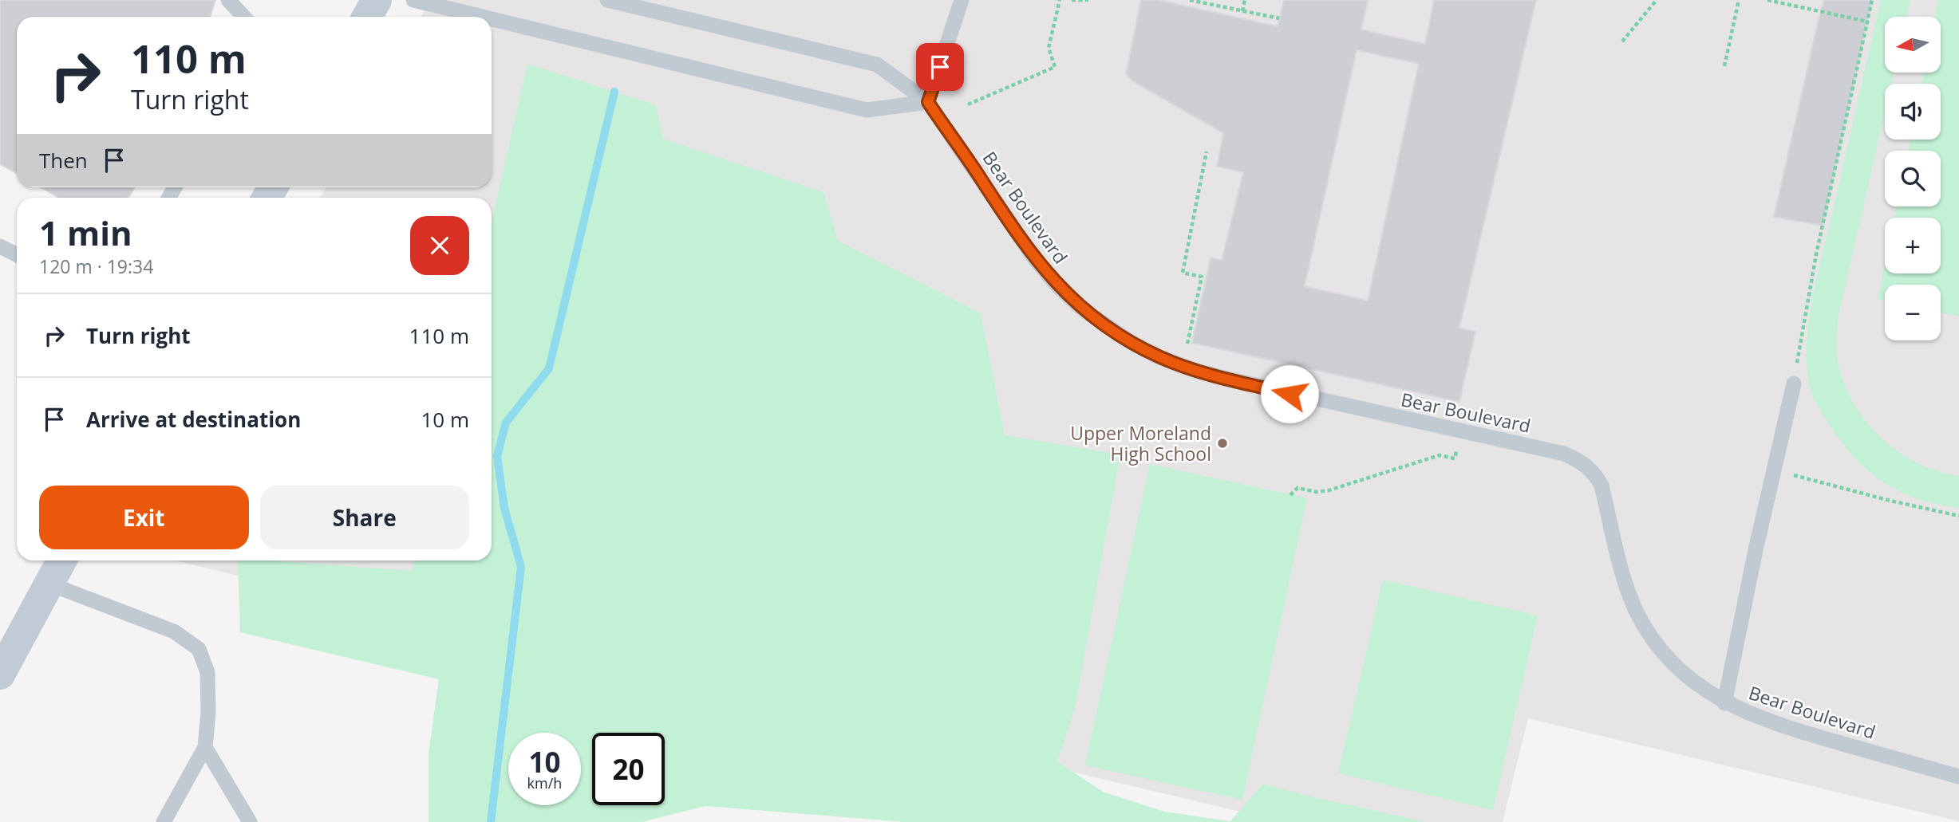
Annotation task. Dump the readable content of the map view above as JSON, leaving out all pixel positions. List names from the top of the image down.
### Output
{
  "streets": {
    "lane": ["Bear Boulevard"]
  },
  "places": ["Upper Moreland High School"],
  "north": "left",
  "page": {
    "map_buttons": ["+", "−"],
    "turn": ["110 m", "Turn right"],
    "then": "Then",
    "heading": ["1 min", "120 m · 19:34"],
    "list": [
      {
        "name": "Turn right",
        "value": "110 m"
      },
      {
        "name": "Arrive at destination",
        "value": "10 m"
      }
    ],
    "buttons": ["Exit", "Share"],
    "speed": "10 km/h",
    "limit": "20"
  }
}
